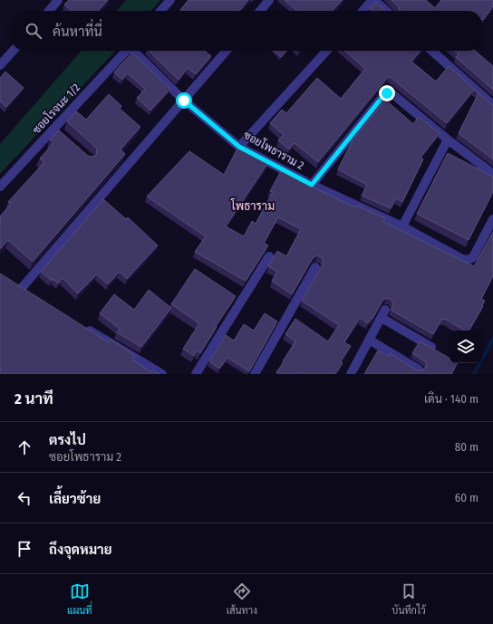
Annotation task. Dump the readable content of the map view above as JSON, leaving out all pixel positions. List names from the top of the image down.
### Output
{
  "streets": {
    "street": ["ซอยโรจนะ 1/2", "ซอยโพธาราม 2"]
  },
  "districts": ["โพธาราม"],
  "page": {
    "search": "ค้นหาที่นี่",
    "heading": ["2 นาที", "เดิน · 140 m"],
    "list": [
      ["ตรงไป", "ซอยโพธาราม 2", "80 m"],
      ["เลี้ยวซ้าย", "60 m"],
      "ถึงจุดหมาย"
    ],
    "nav": ["แผนที่", "เส้นทาง", "บันทึกไว้"]
  }
}
